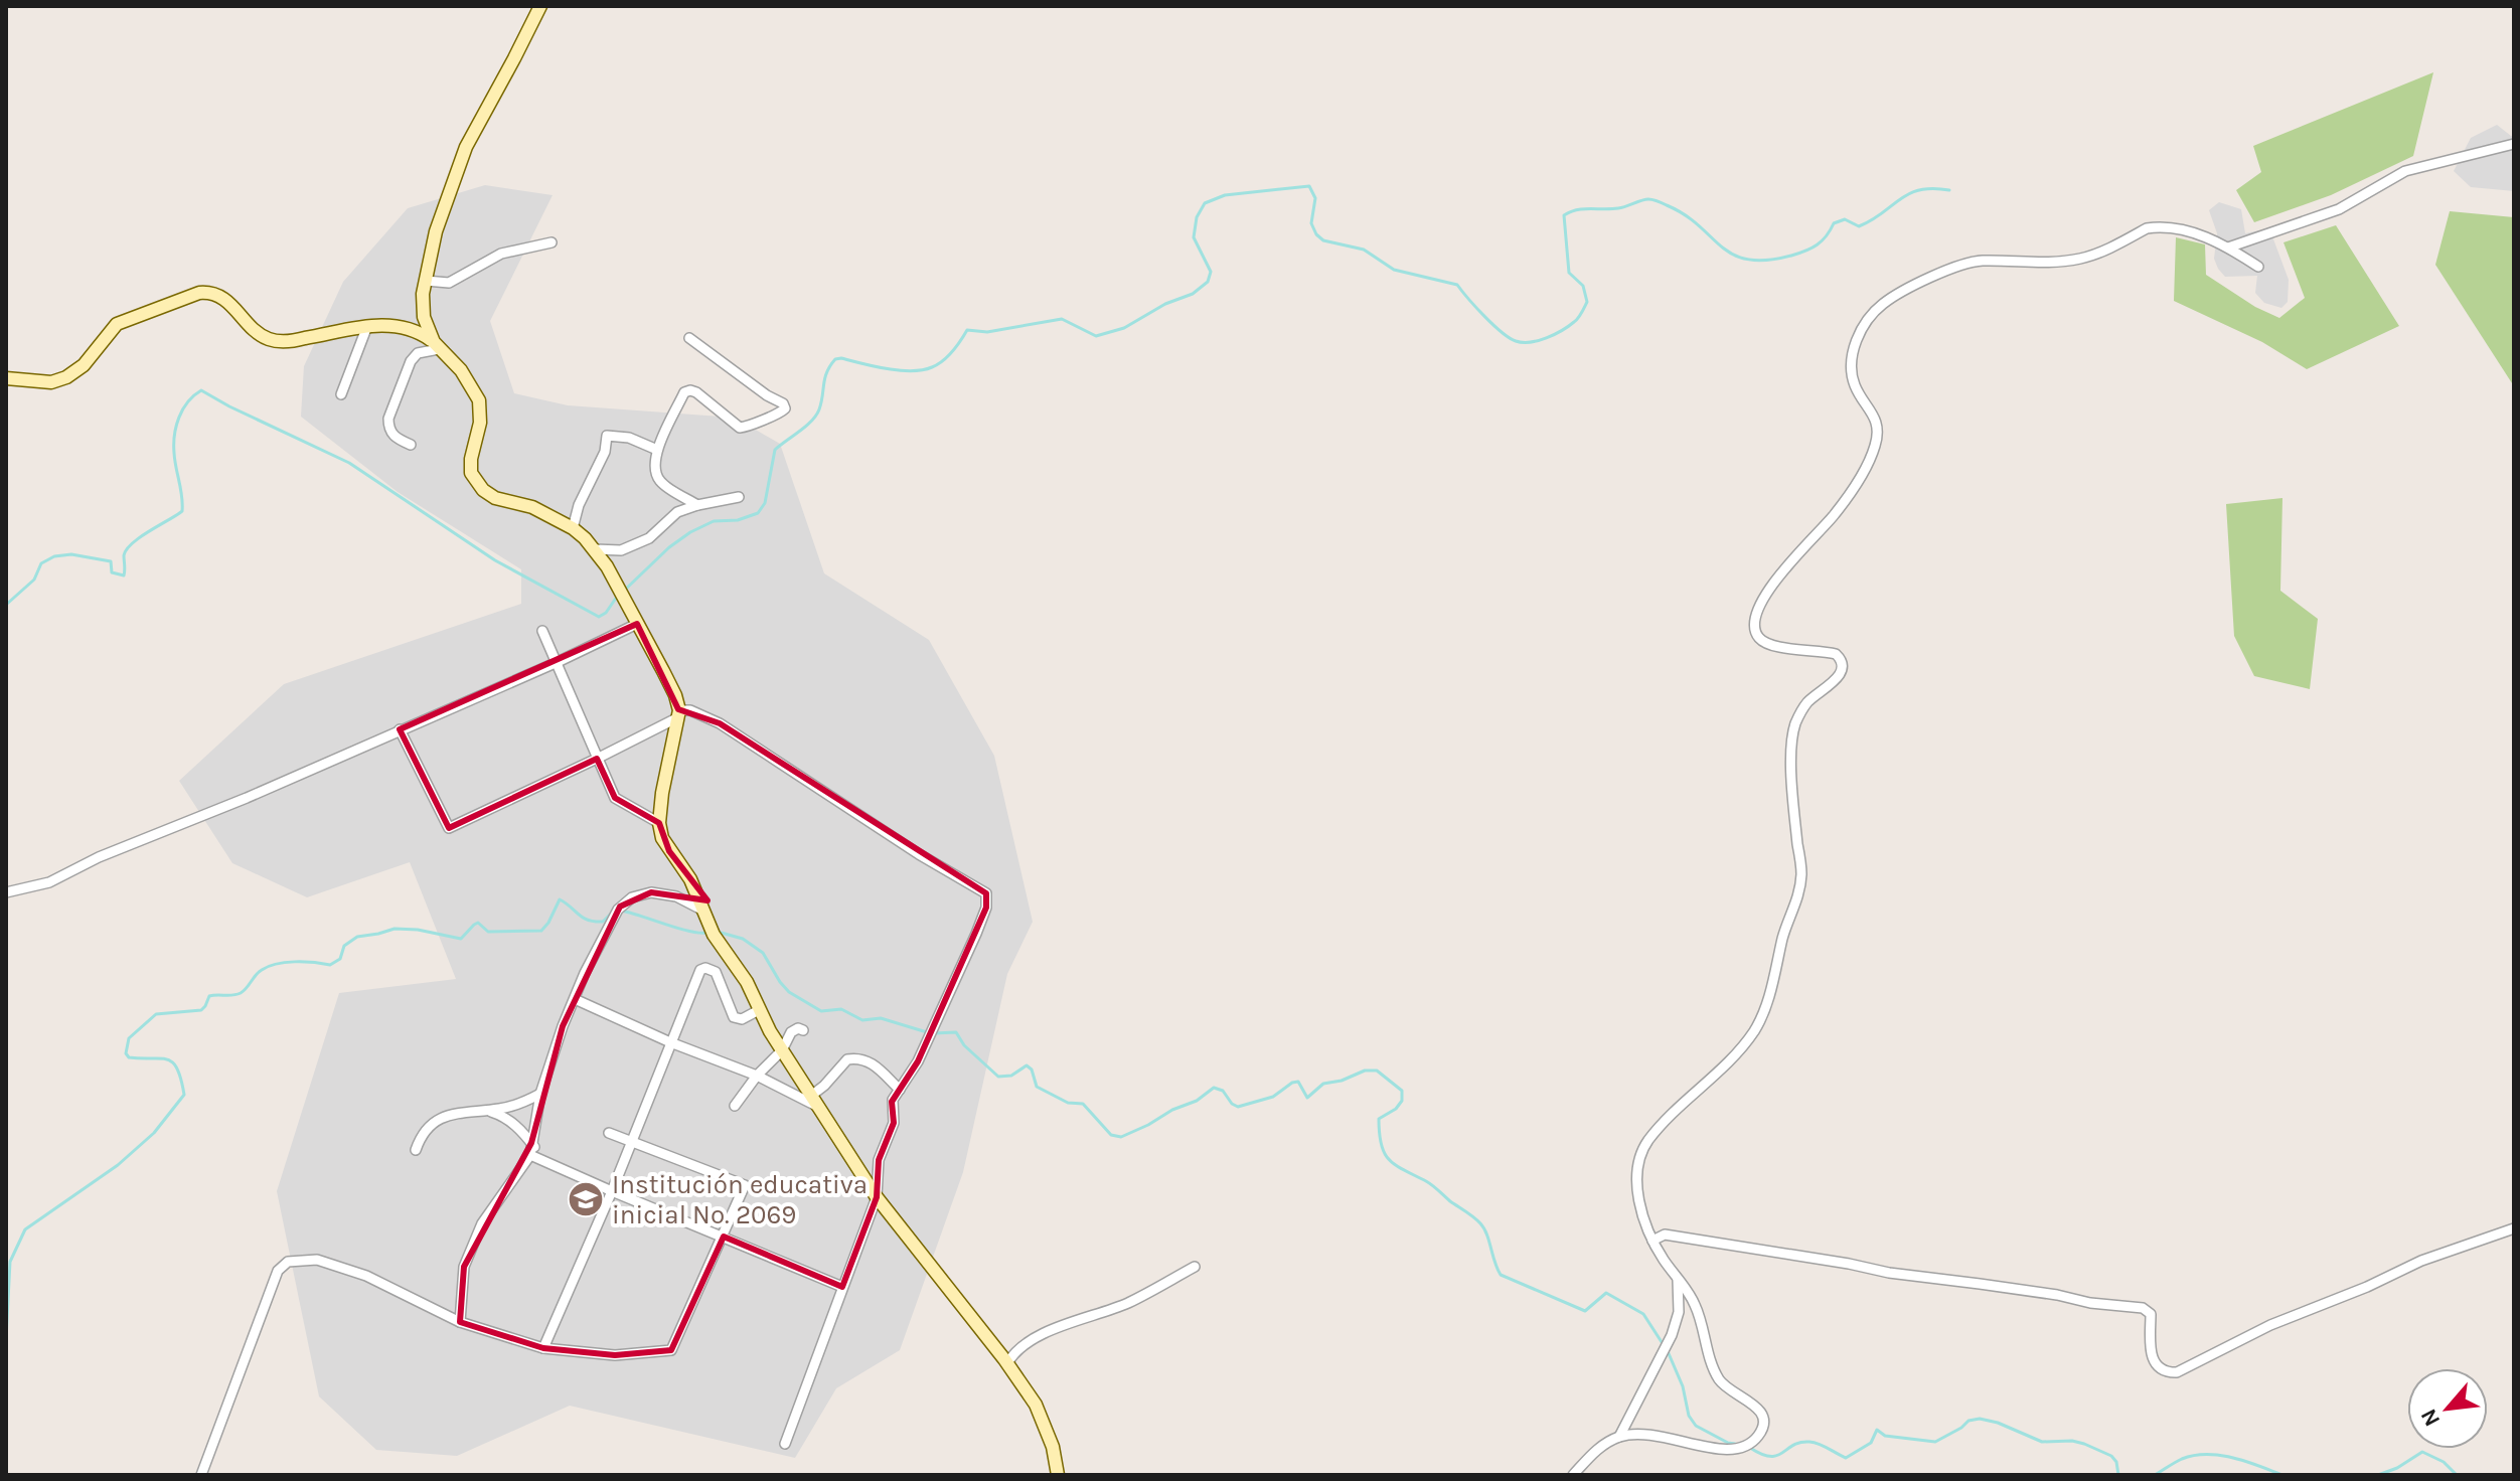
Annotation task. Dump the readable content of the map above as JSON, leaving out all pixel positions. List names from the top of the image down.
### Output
{
  "places": {
    "school or university": ["Institución educativa inicial No. 2069"]
  },
  "north": "bottom left"
}
